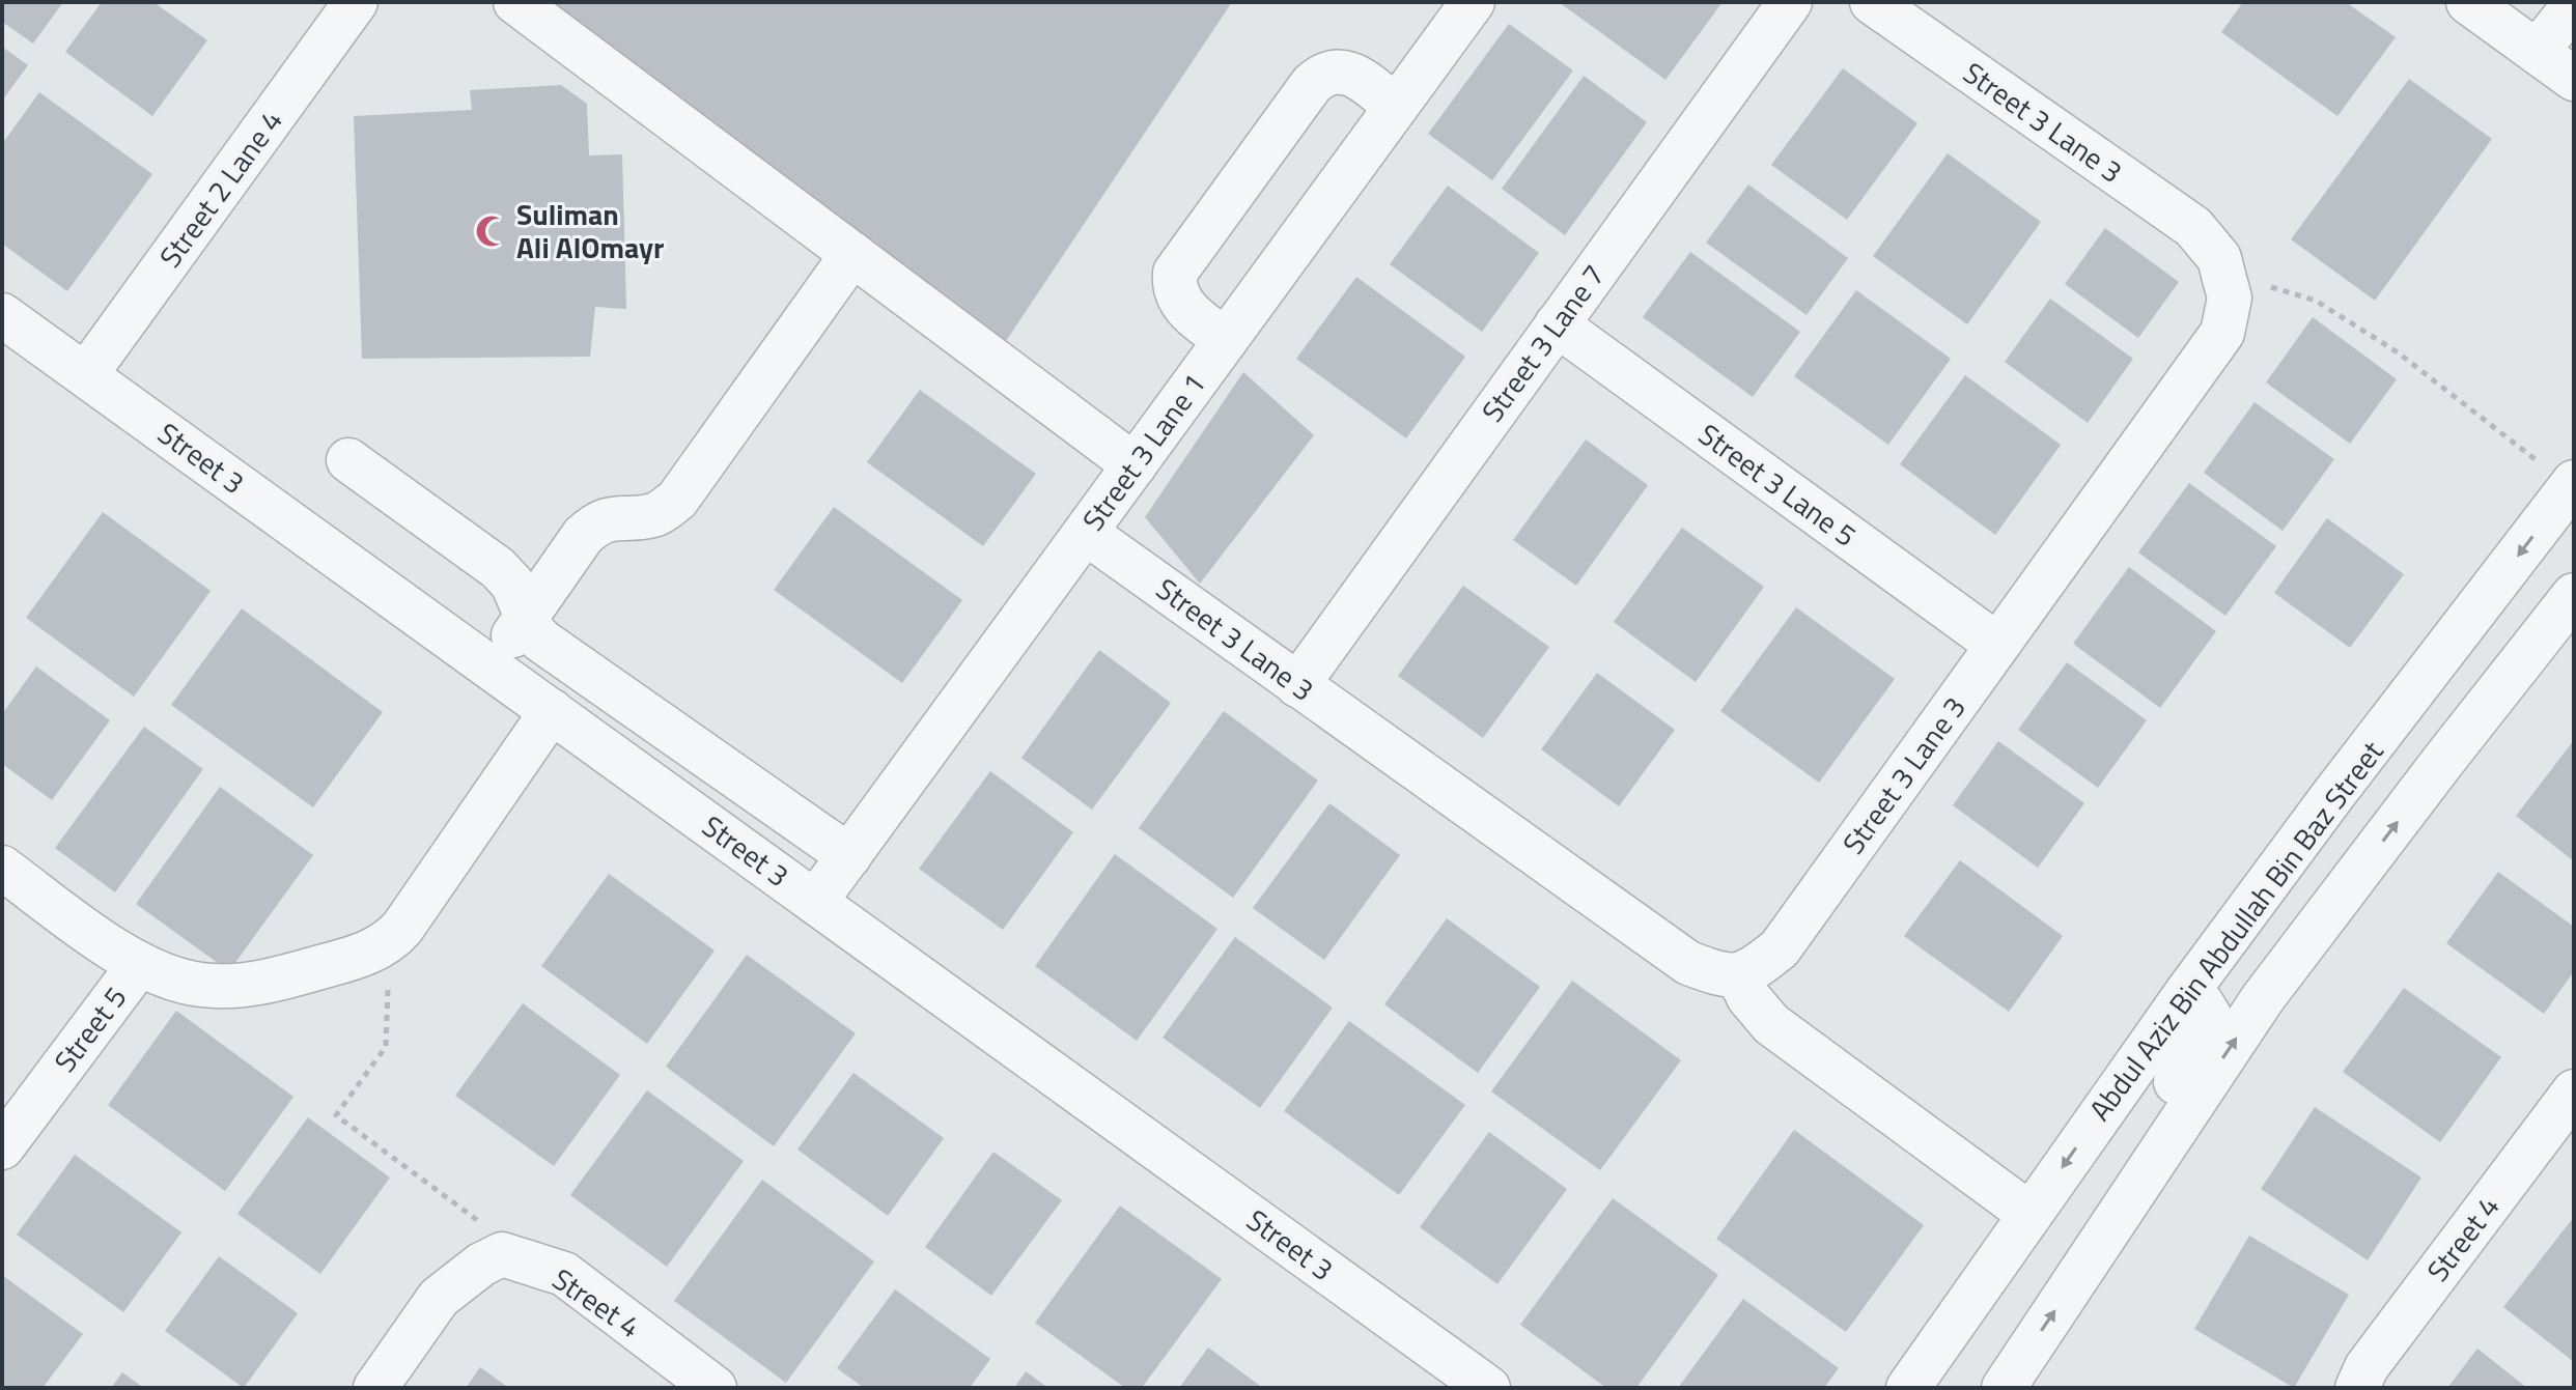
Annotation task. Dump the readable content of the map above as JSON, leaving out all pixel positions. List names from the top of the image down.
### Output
{
  "streets": {
    "street": [
      "Street 3 Lane 3",
      "Street 2 Lane 4",
      "Street 3 Lane 7",
      "Street 3 Lane 1",
      "Street 3",
      "Street 3 Lane 5",
      "Abdul Aziz Bin Abdullah Bin Baz Street",
      "Street 5",
      "Street 4"
    ]
  },
  "crossings": [
    ["Street 3 Lane 3", "Street 3 Lane 7"],
    ["Street 3 Lane 3", "Street 3 Lane 1"],
    ["Street 3 Lane 3", "Street 3 Lane 5"],
    ["Street 2 Lane 4", "Street 3"],
    ["Street 3 Lane 7", "Street 3 Lane 5"],
    ["Street 3 Lane 1", "Street 3"]
  ],
  "places": {
    "mosque": ["Suliman Ali AlOmayr"]
  }
}
